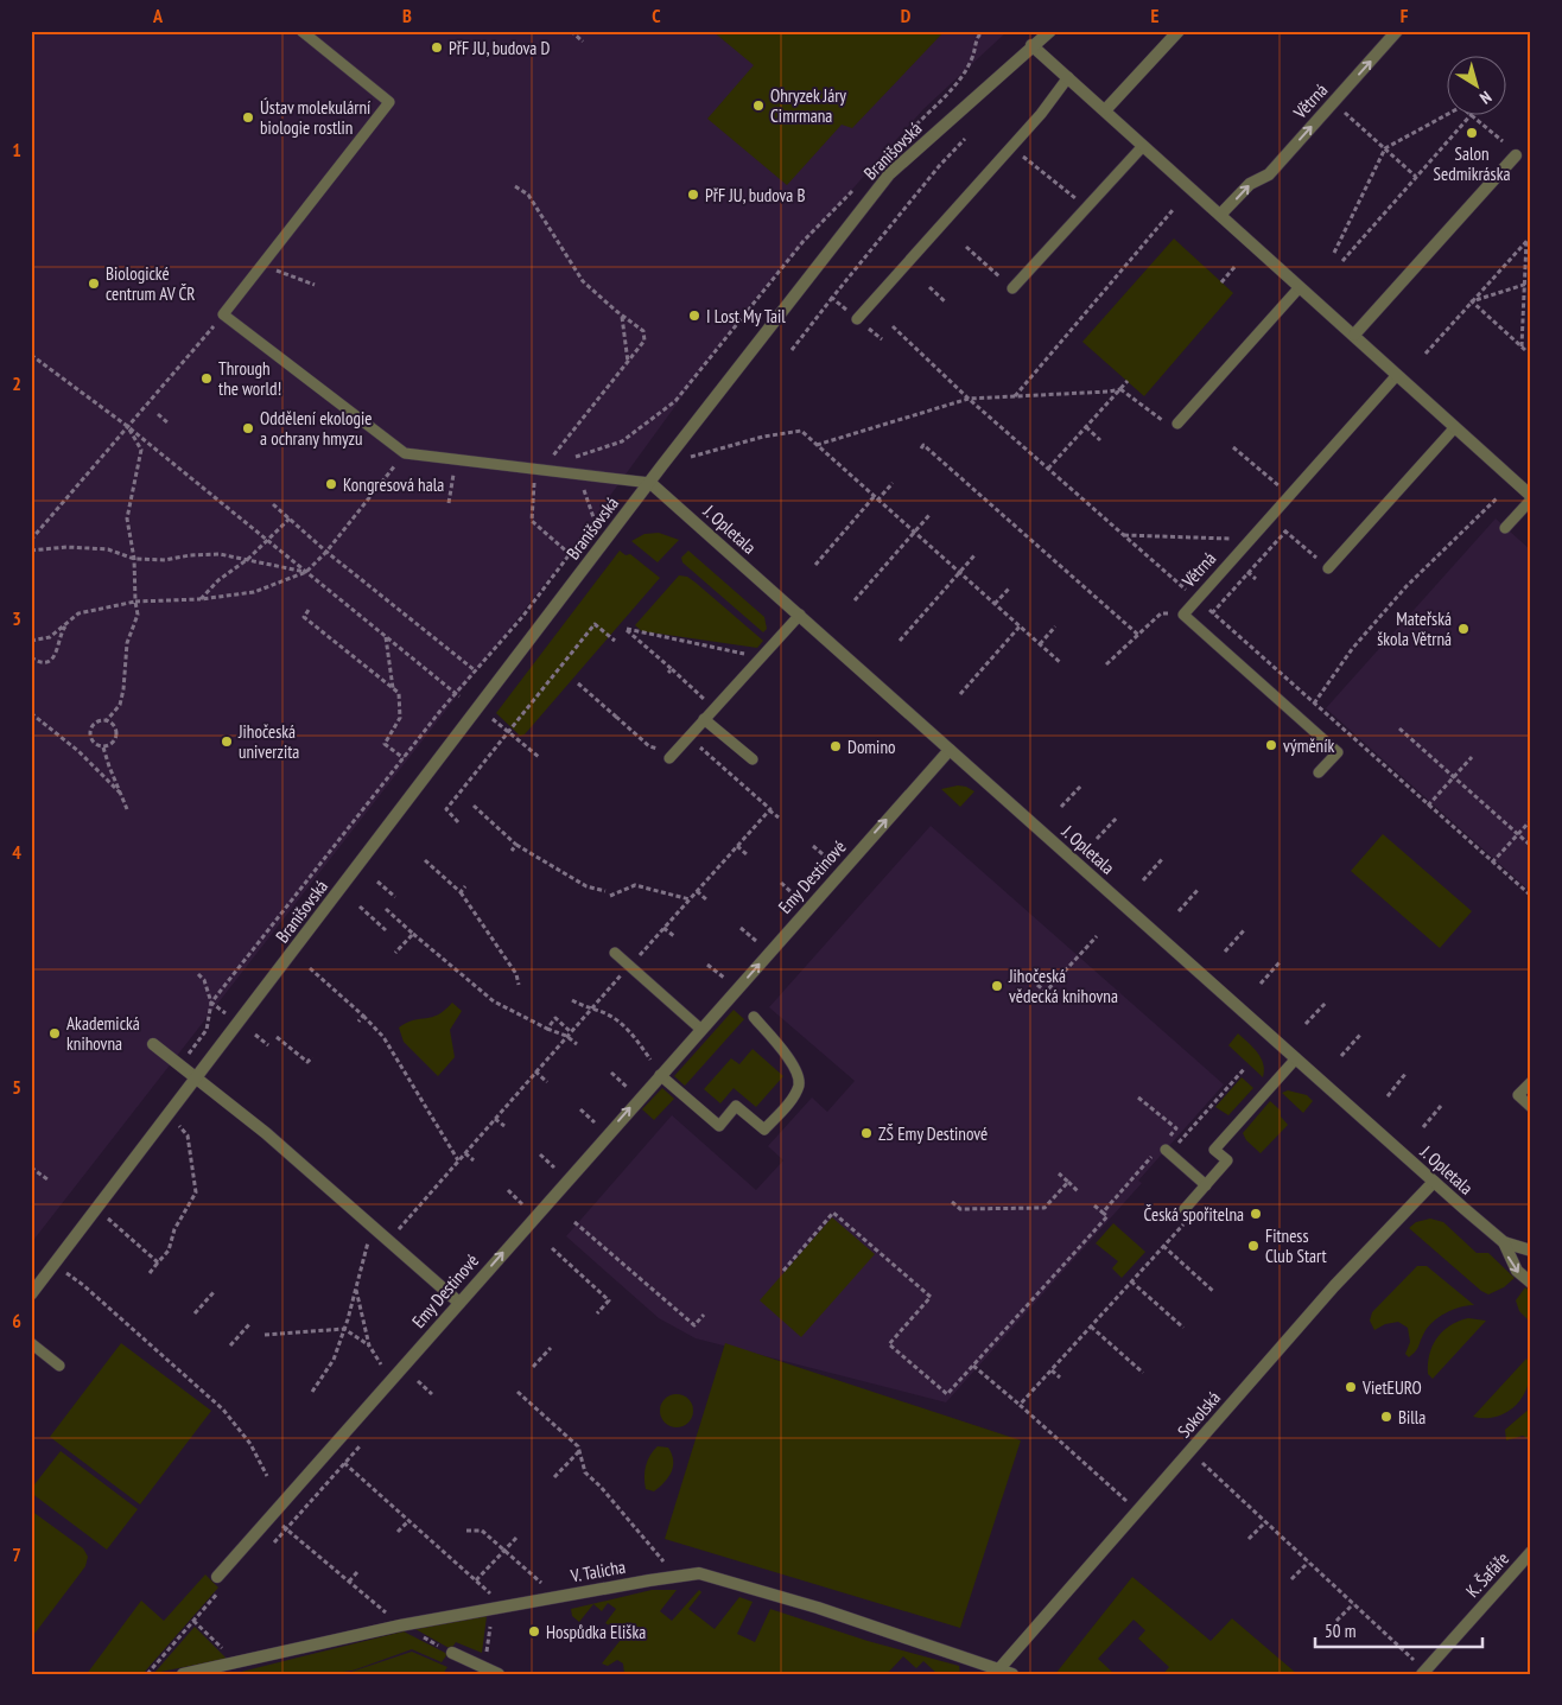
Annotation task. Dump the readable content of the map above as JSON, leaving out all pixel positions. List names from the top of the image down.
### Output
{
  "streets": {
    "street": [
      "Větrná",
      "Branišovská",
      "J. Opletala",
      "Emy Destinové",
      "Sokolská",
      "V. Talicha",
      "K. Šafáře"
    ]
  },
  "crossings": [
    ["Branišovská", "J. Opletala"],
    ["J. Opletala", "Emy Destinové"],
    ["J. Opletala", "Sokolská"],
    ["Sokolská", "V. Talicha"]
  ],
  "one_way": ["Emy Destinové"],
  "places": [
    "PřF JU, budova D",
    "Ohryzek Járy Cimrmana",
    "Ústav molekulární biologie rostlin",
    "Salon Sedmikráska",
    "PřF JU, budova B",
    "Biologické centrum AV ČR",
    "I Lost My Tail",
    "Through the world!",
    "Oddělení ekologie a ochrany hmyzu",
    "Kongresová hala",
    "Mateřská škola Větrná",
    "Jihočeská univerzita",
    "výměník",
    "Domino",
    "Jihočeská vědecká knihovna",
    "Akademická knihovna",
    "ZŠ Emy Destinové",
    "Česká spořitelna",
    "Fitness Club Start",
    "VietEURO",
    "Billa",
    "Hospůdka Eliška"
  ],
  "scale_bar": "50 m",
  "north": "bottom right",
  "grid": {
    "columns": [
      "A",
      "B",
      "C",
      "D",
      "E",
      "F"
    ],
    "rows": [
      "1",
      "2",
      "3",
      "4",
      "5",
      "6",
      "7"
    ]
  }
}
